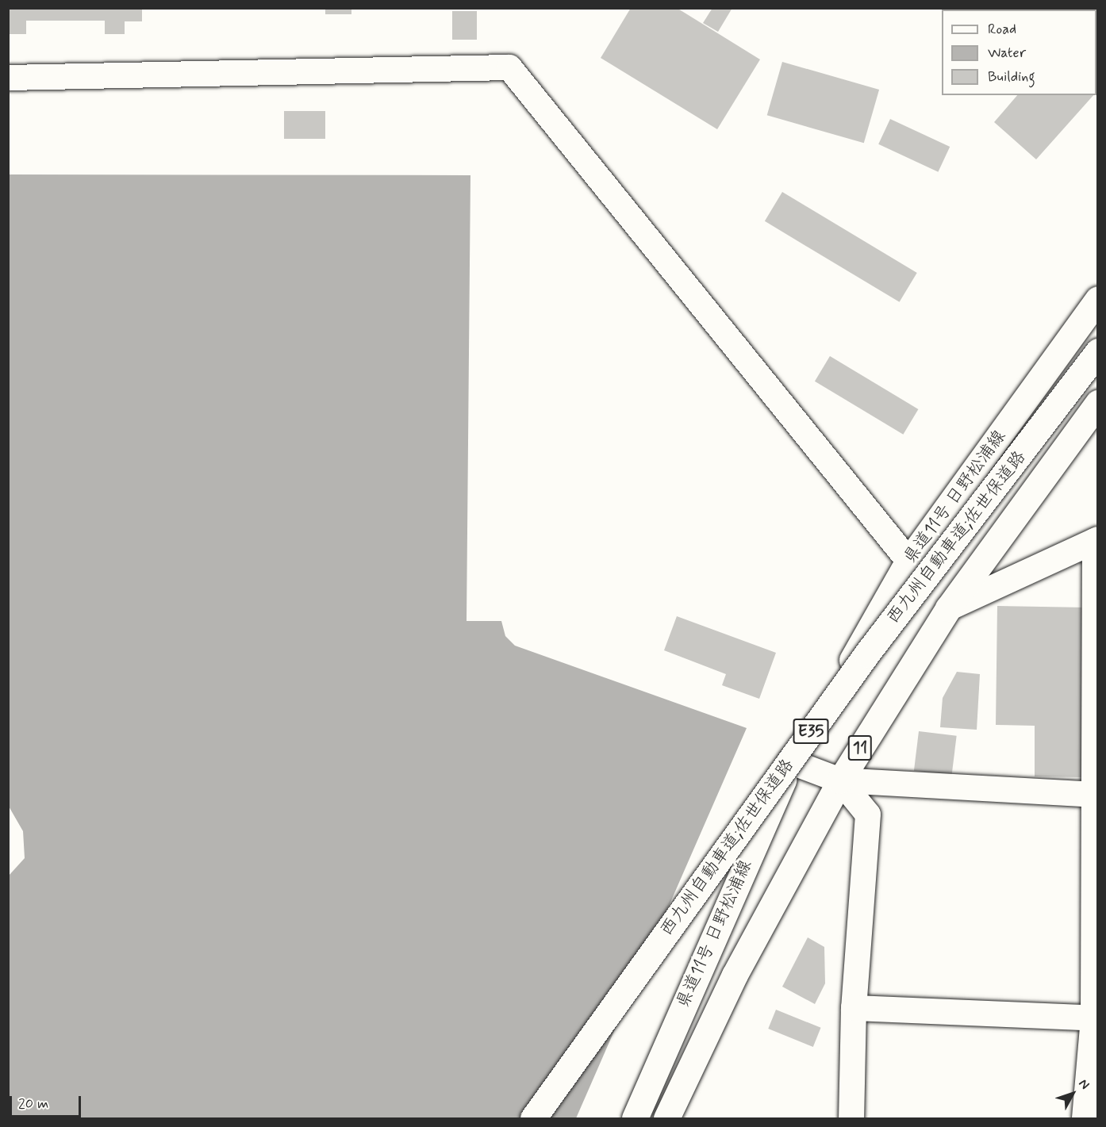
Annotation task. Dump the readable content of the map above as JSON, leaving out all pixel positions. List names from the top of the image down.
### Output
{
  "streets": {
    "main road": [
      "県道11号 日野松浦線",
      "西九州自動車道;佐世保道路",
      "E35",
      "11"
    ]
  },
  "legend": ["Road", "Water", "Building"],
  "scale_bar": "20 m",
  "north": "top right"
}
